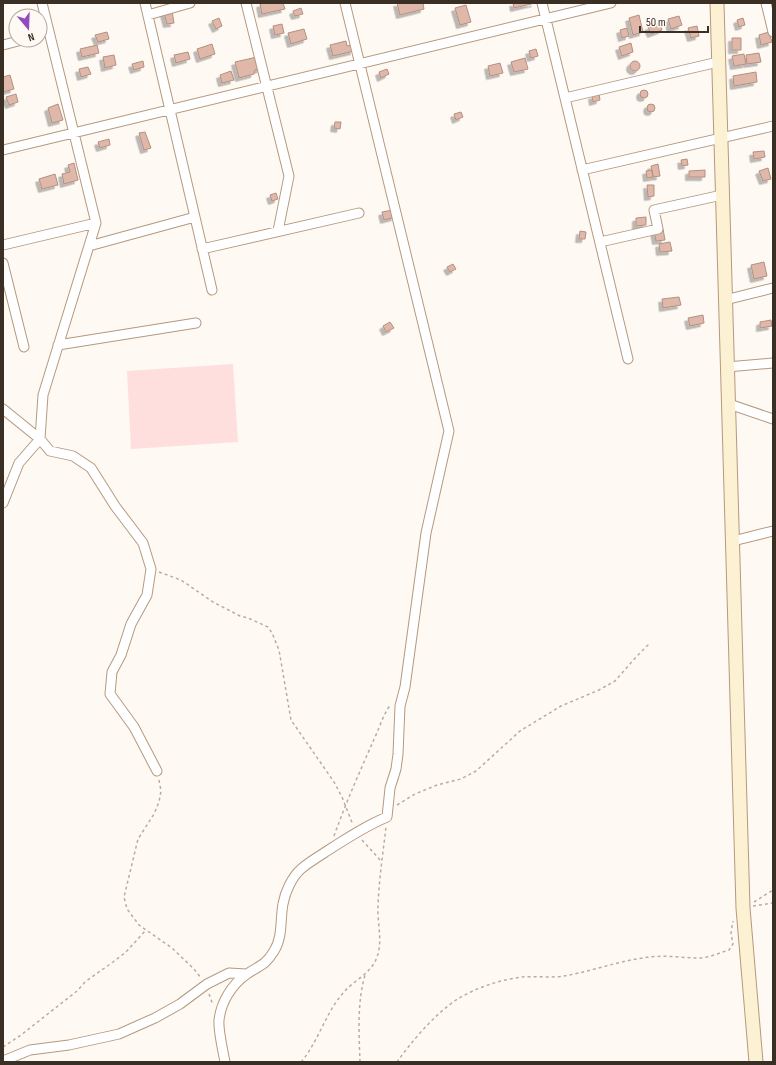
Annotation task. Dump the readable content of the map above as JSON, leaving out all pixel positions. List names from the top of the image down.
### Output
{
  "scale_bar": "50 m",
  "north": "bottom"
}
